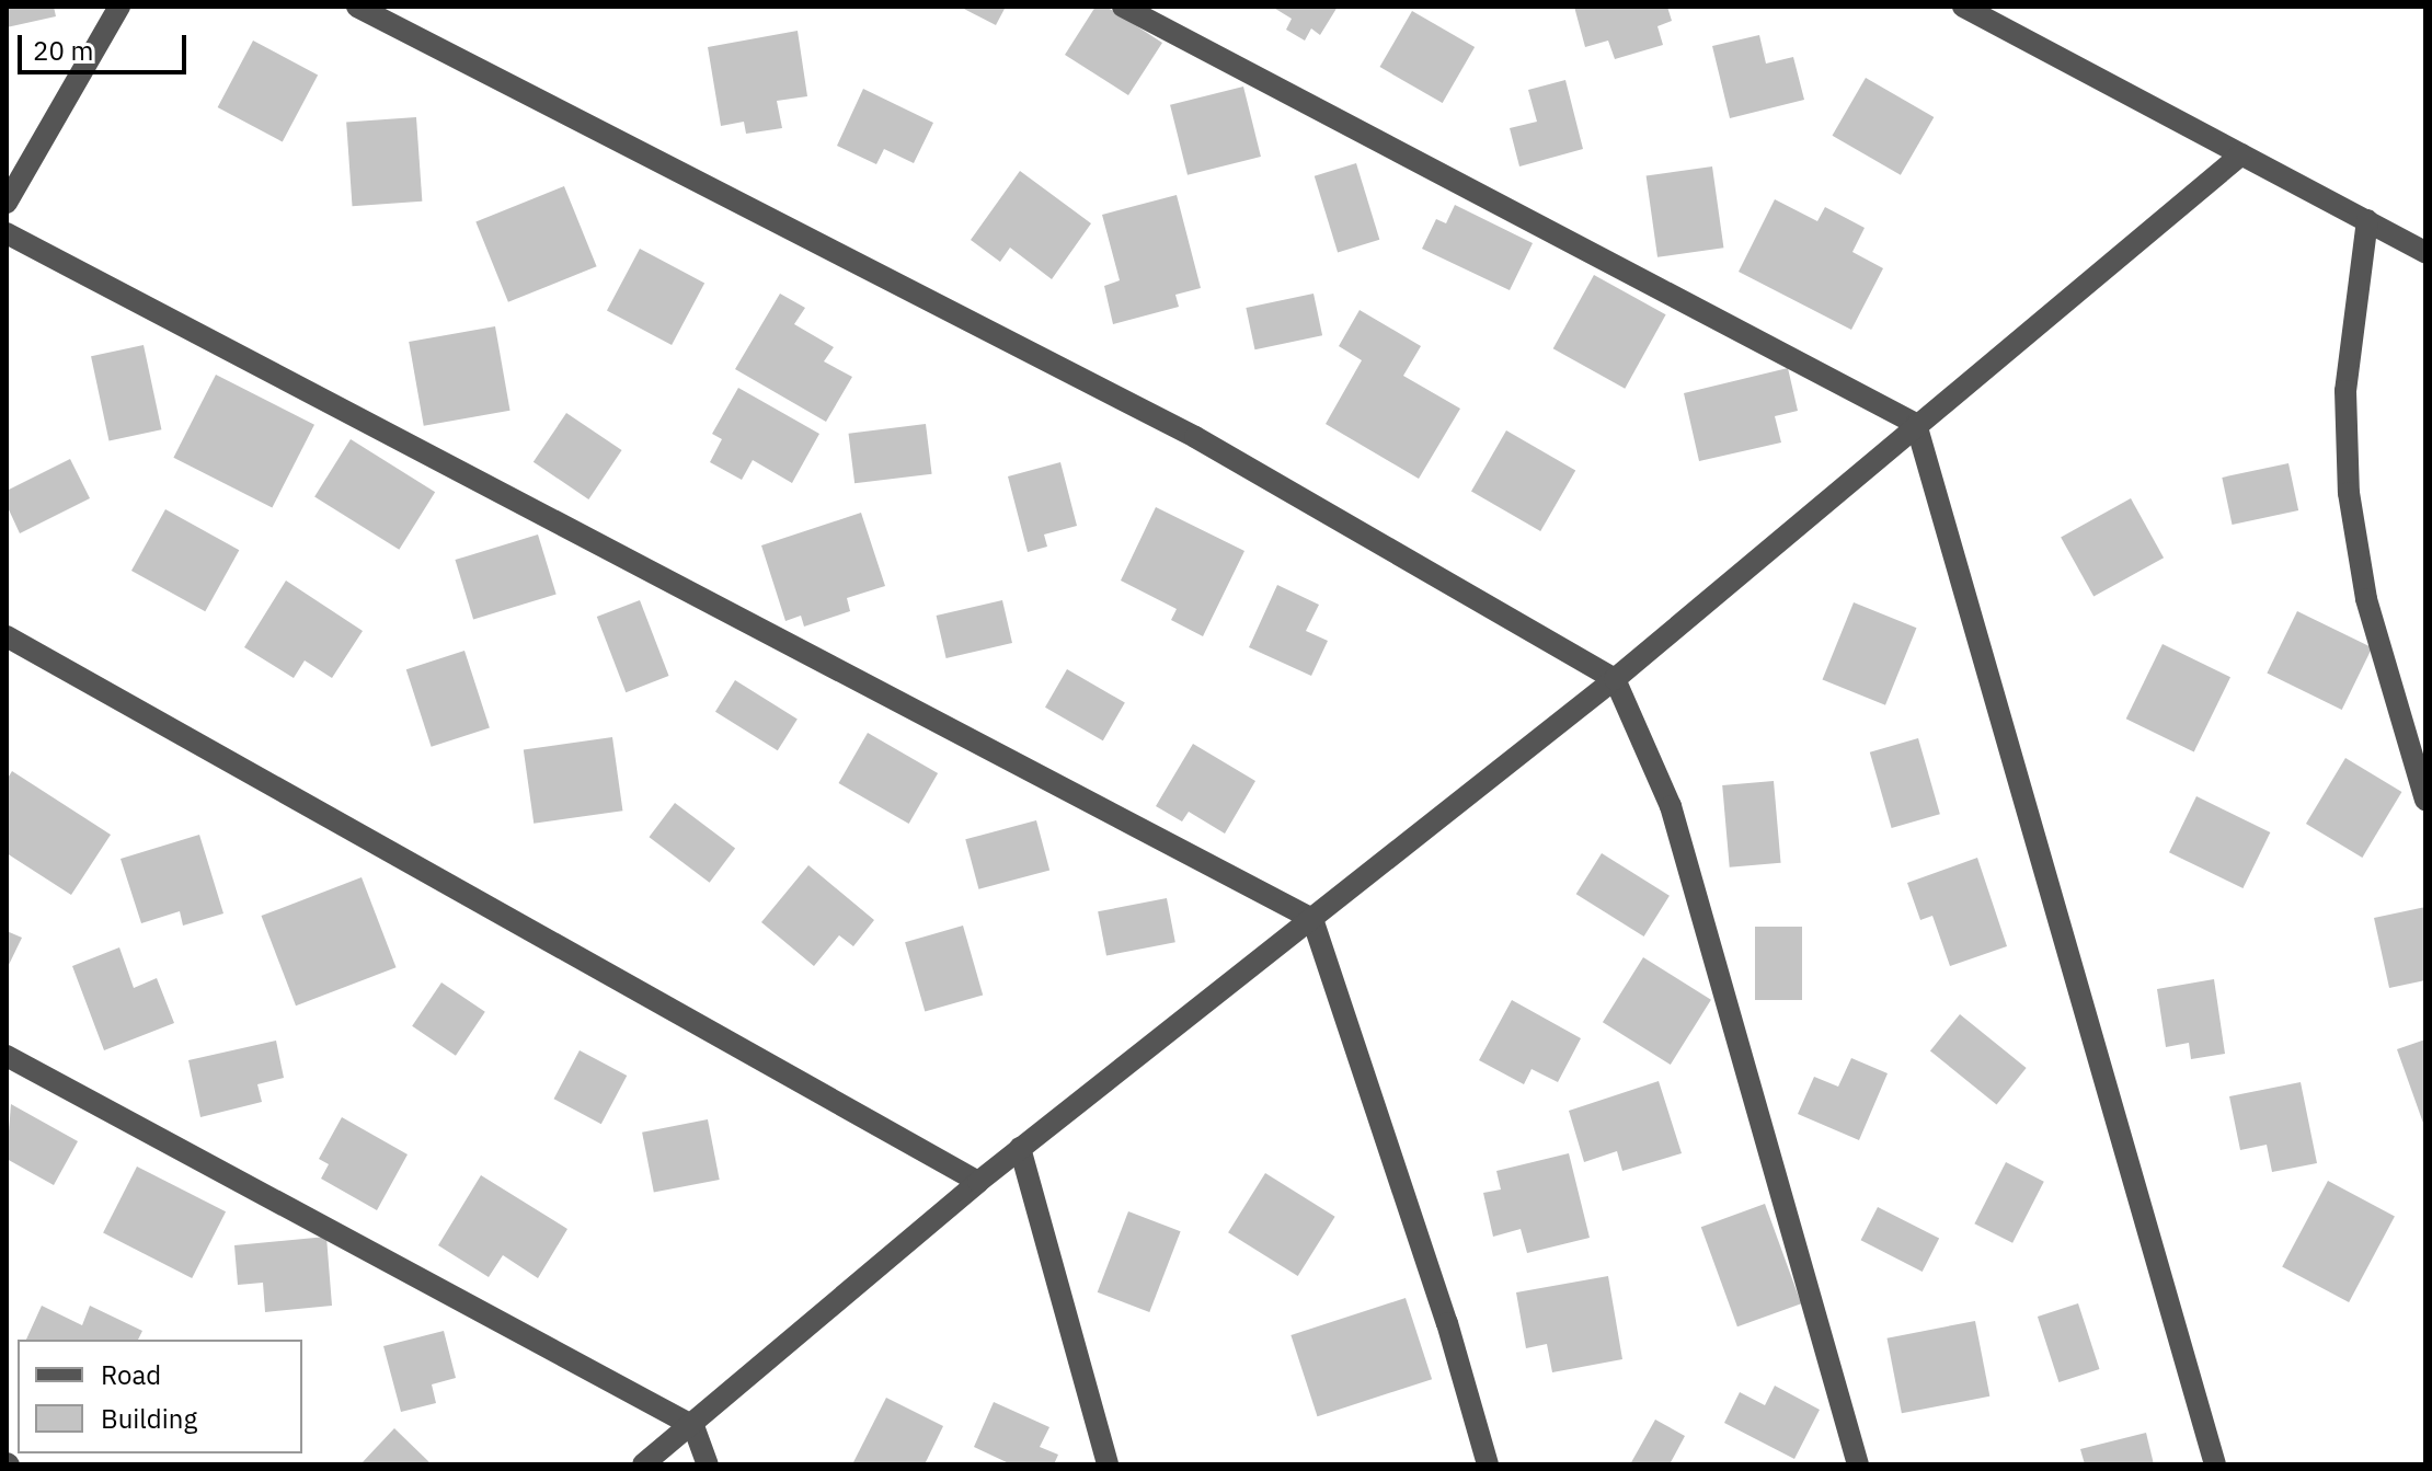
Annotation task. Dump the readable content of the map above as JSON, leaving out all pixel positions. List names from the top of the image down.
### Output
{
  "legend": ["Road", "Building"],
  "scale_bar": "20 m"
}
